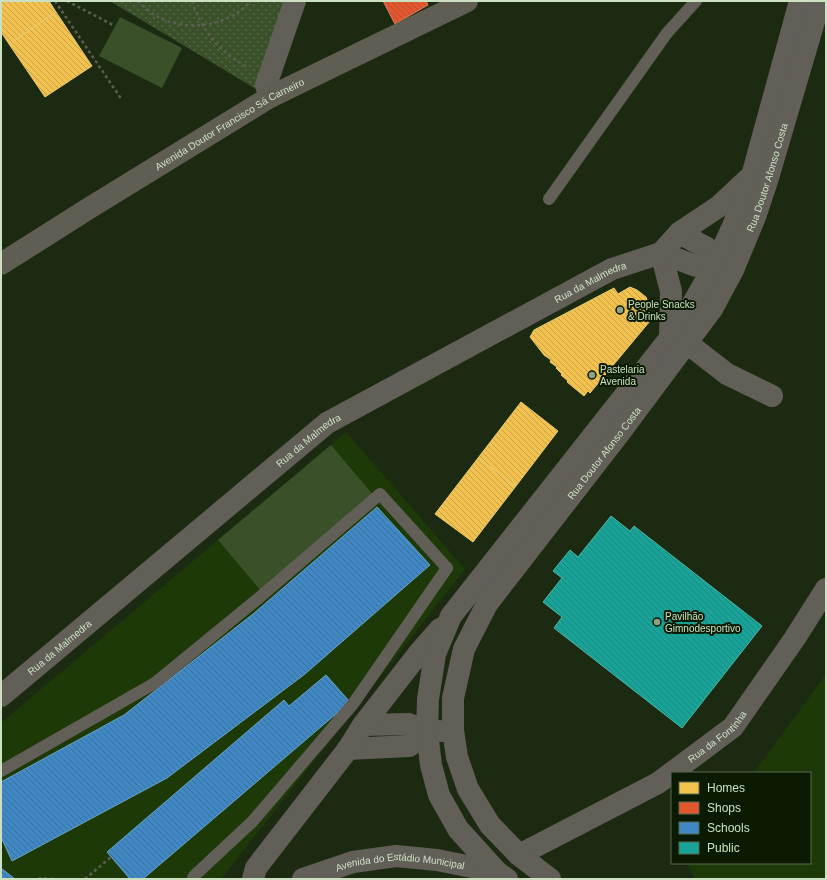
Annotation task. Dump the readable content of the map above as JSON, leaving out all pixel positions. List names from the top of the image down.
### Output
{
  "streets": {
    "main road": ["Avenida Doutor Francisco Sá Carneiro"],
    "street": [
      "Rua Doutor Afonso Costa",
      "Rua da Malmedra",
      "Rua da Fontinha",
      "Avenida do Estádio Municipal"
    ]
  },
  "crossings": [
    ["Rua Doutor Afonso Costa", "Rua da Fontinha"],
    ["Rua Doutor Afonso Costa", "Avenida do Estádio Municipal"]
  ],
  "places": ["People Snacks & Drinks", "Pastelaria Avenida", "Pavilhão Gimnodesportivo"],
  "legend": [
    "Homes",
    "Shops",
    "Schools",
    "Public"
  ]
}
